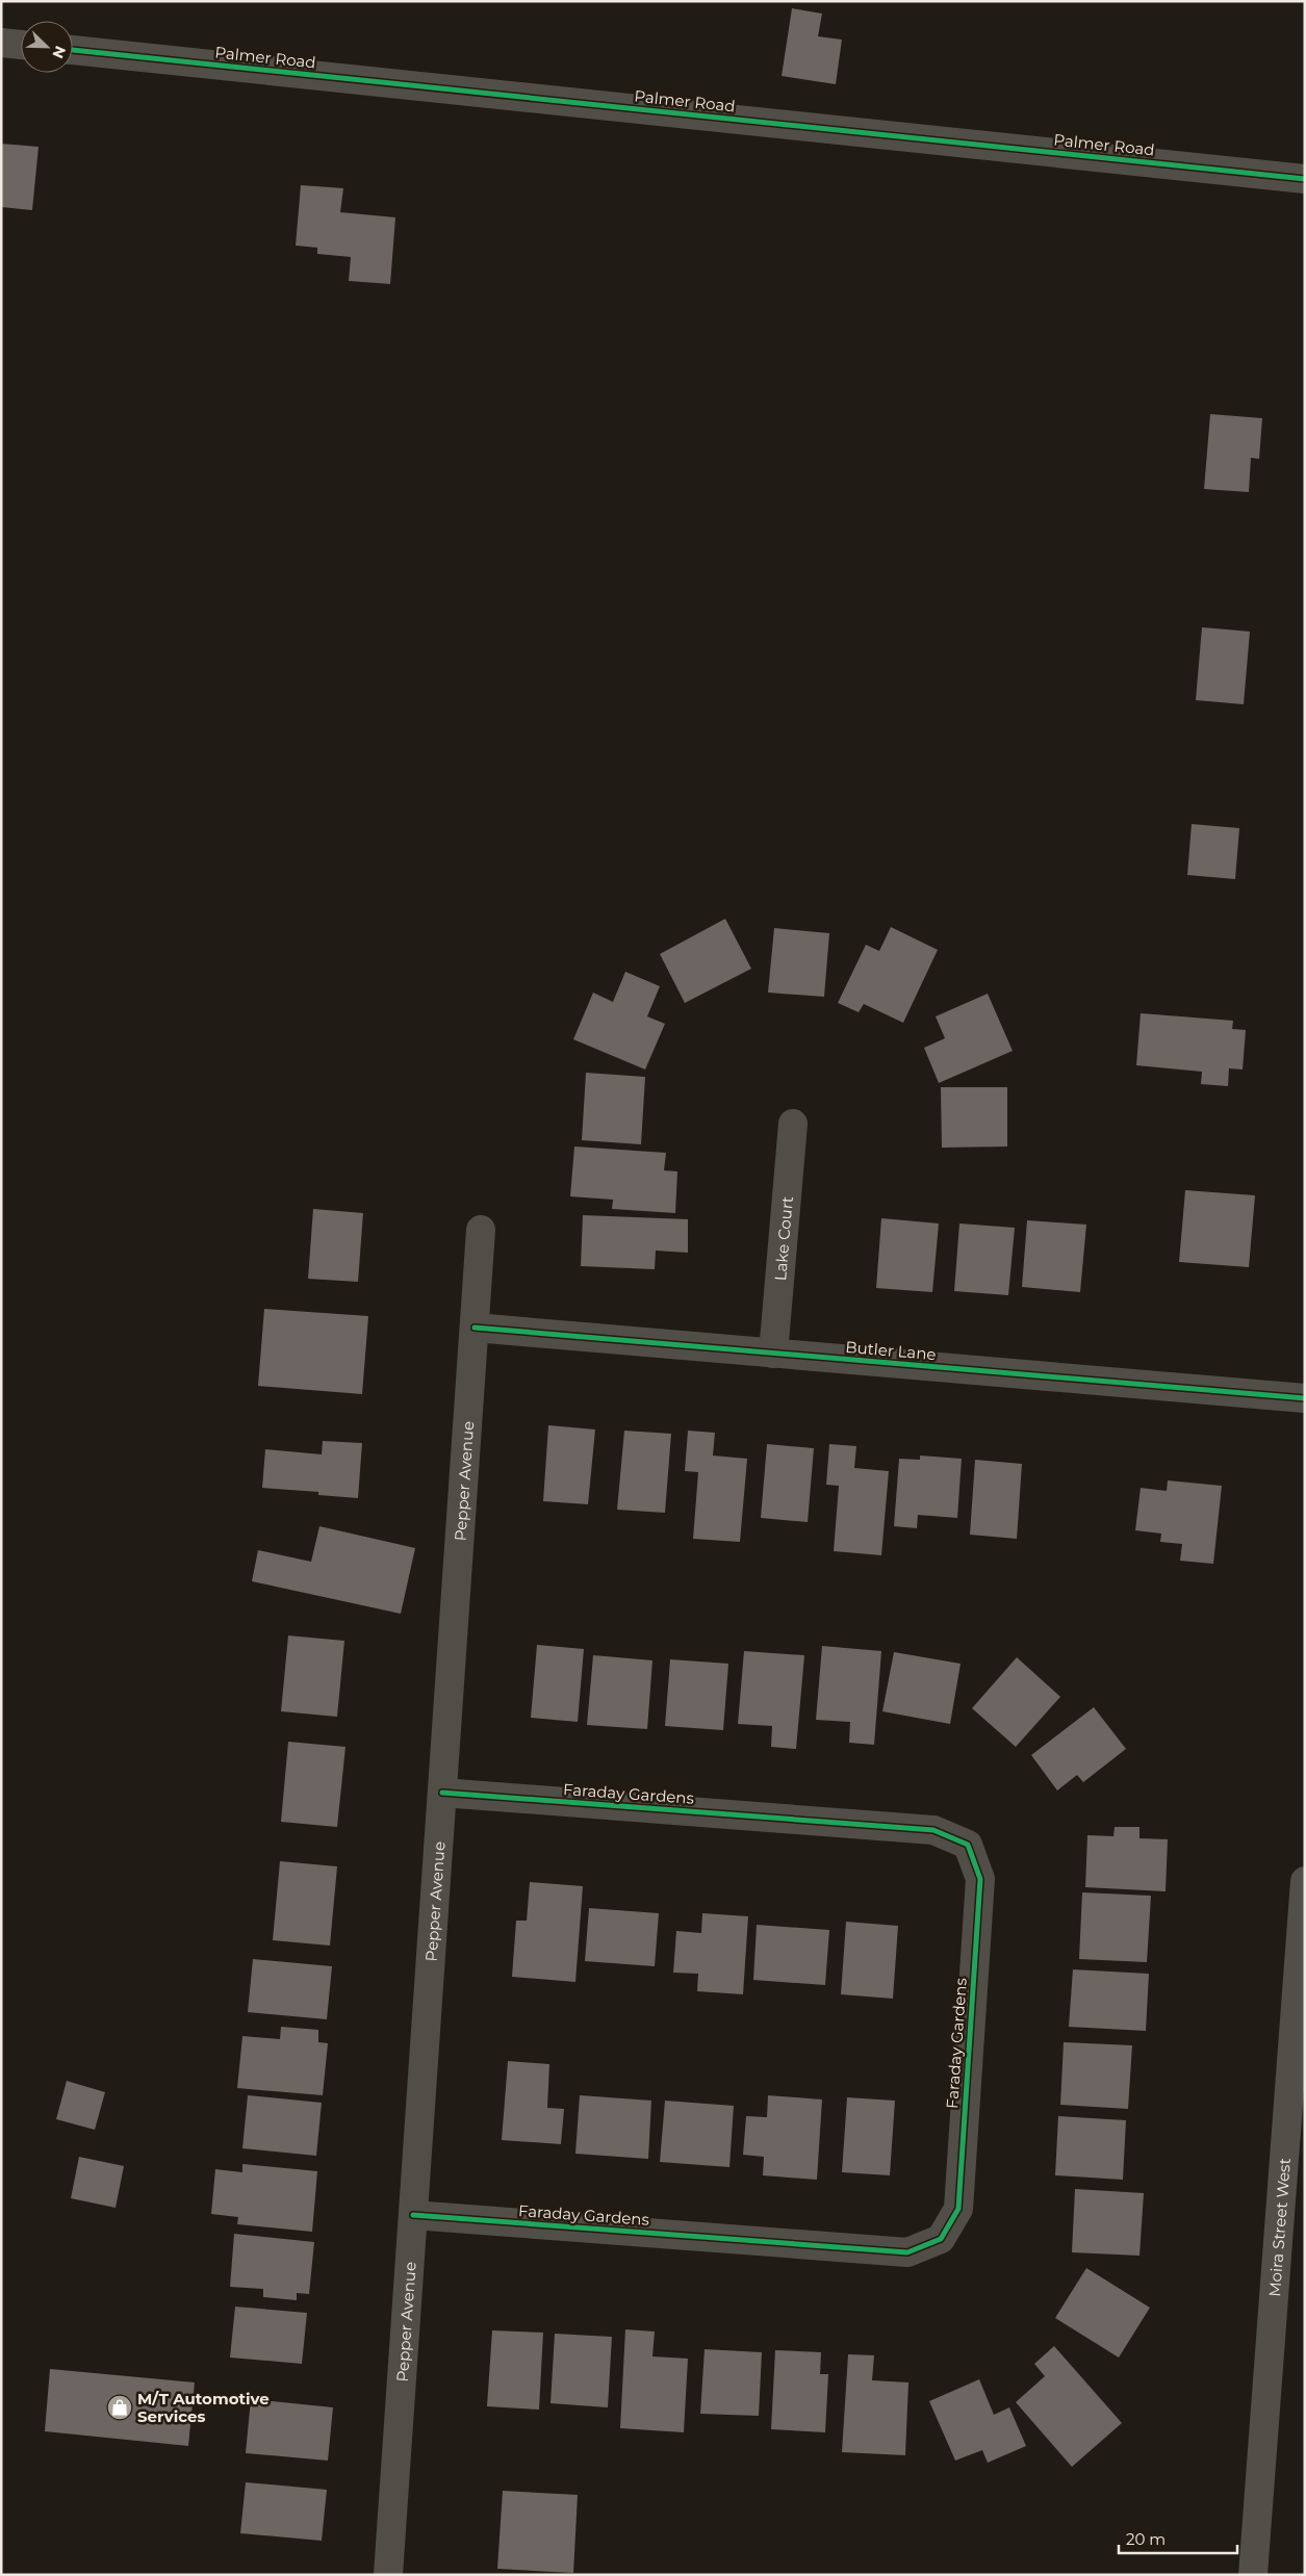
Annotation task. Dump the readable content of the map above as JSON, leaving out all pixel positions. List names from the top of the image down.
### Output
{
  "streets": {
    "main road": ["Moira Street West"],
    "street": [
      "Palmer Road",
      "Lake Court",
      "Butler Lane",
      "Pepper Avenue",
      "Faraday Gardens"
    ]
  },
  "crossings": [
    ["Lake Court", "Butler Lane"],
    ["Butler Lane", "Pepper Avenue"],
    ["Pepper Avenue", "Faraday Gardens"]
  ],
  "places": {
    "shop": ["M/T Automotive Services"]
  },
  "scale_bar": "20 m",
  "north": "bottom right"
}
